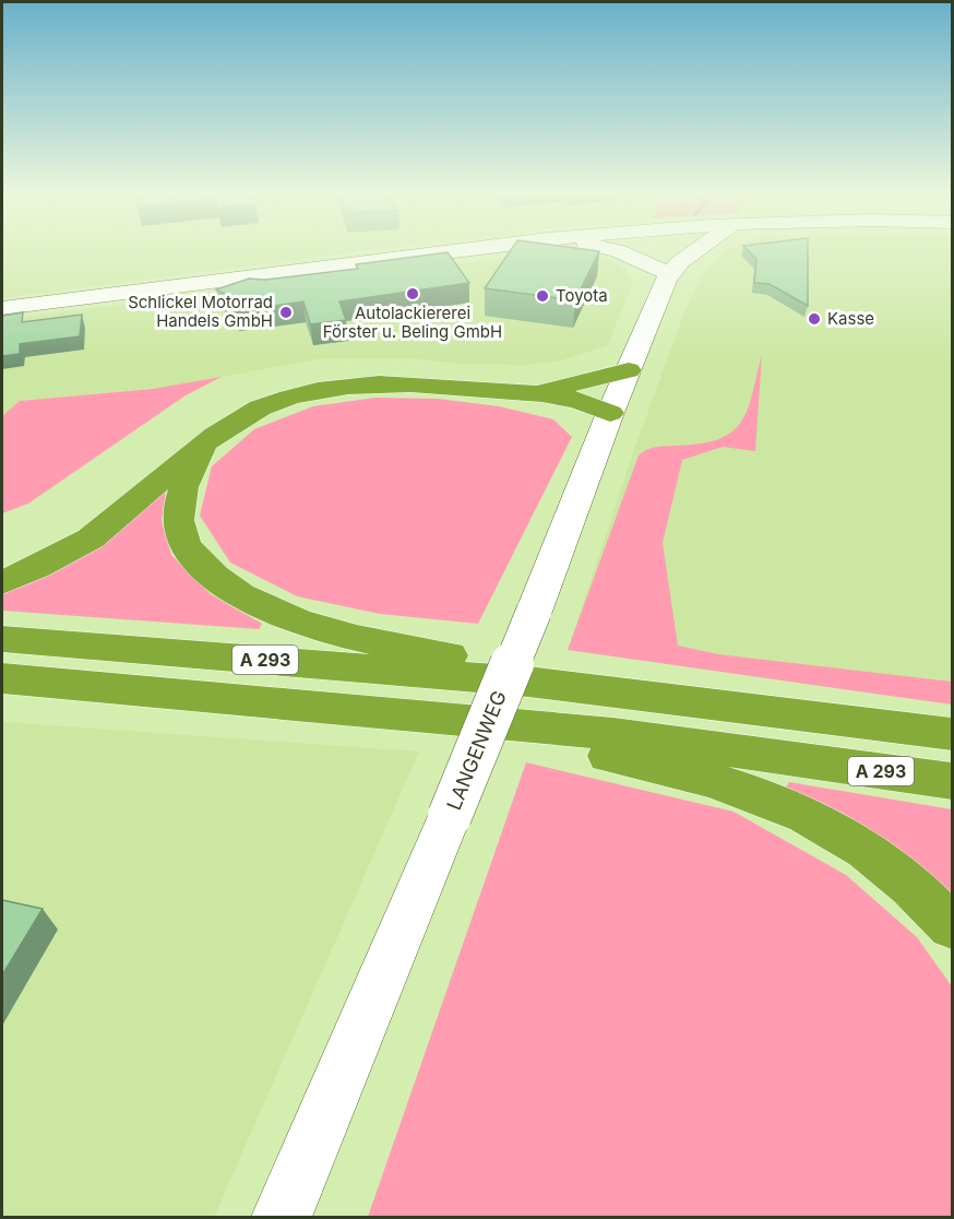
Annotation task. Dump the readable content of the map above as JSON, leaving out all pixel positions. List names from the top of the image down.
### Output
{
  "streets": {
    "highway": ["A 293"],
    "street": ["LANGENWEG"]
  },
  "places": [
    "Autolackiererei Förster u. Beling GmbH",
    "Toyota",
    "Schlickel Motorrad Handels GmbH",
    "Kasse"
  ]
}
